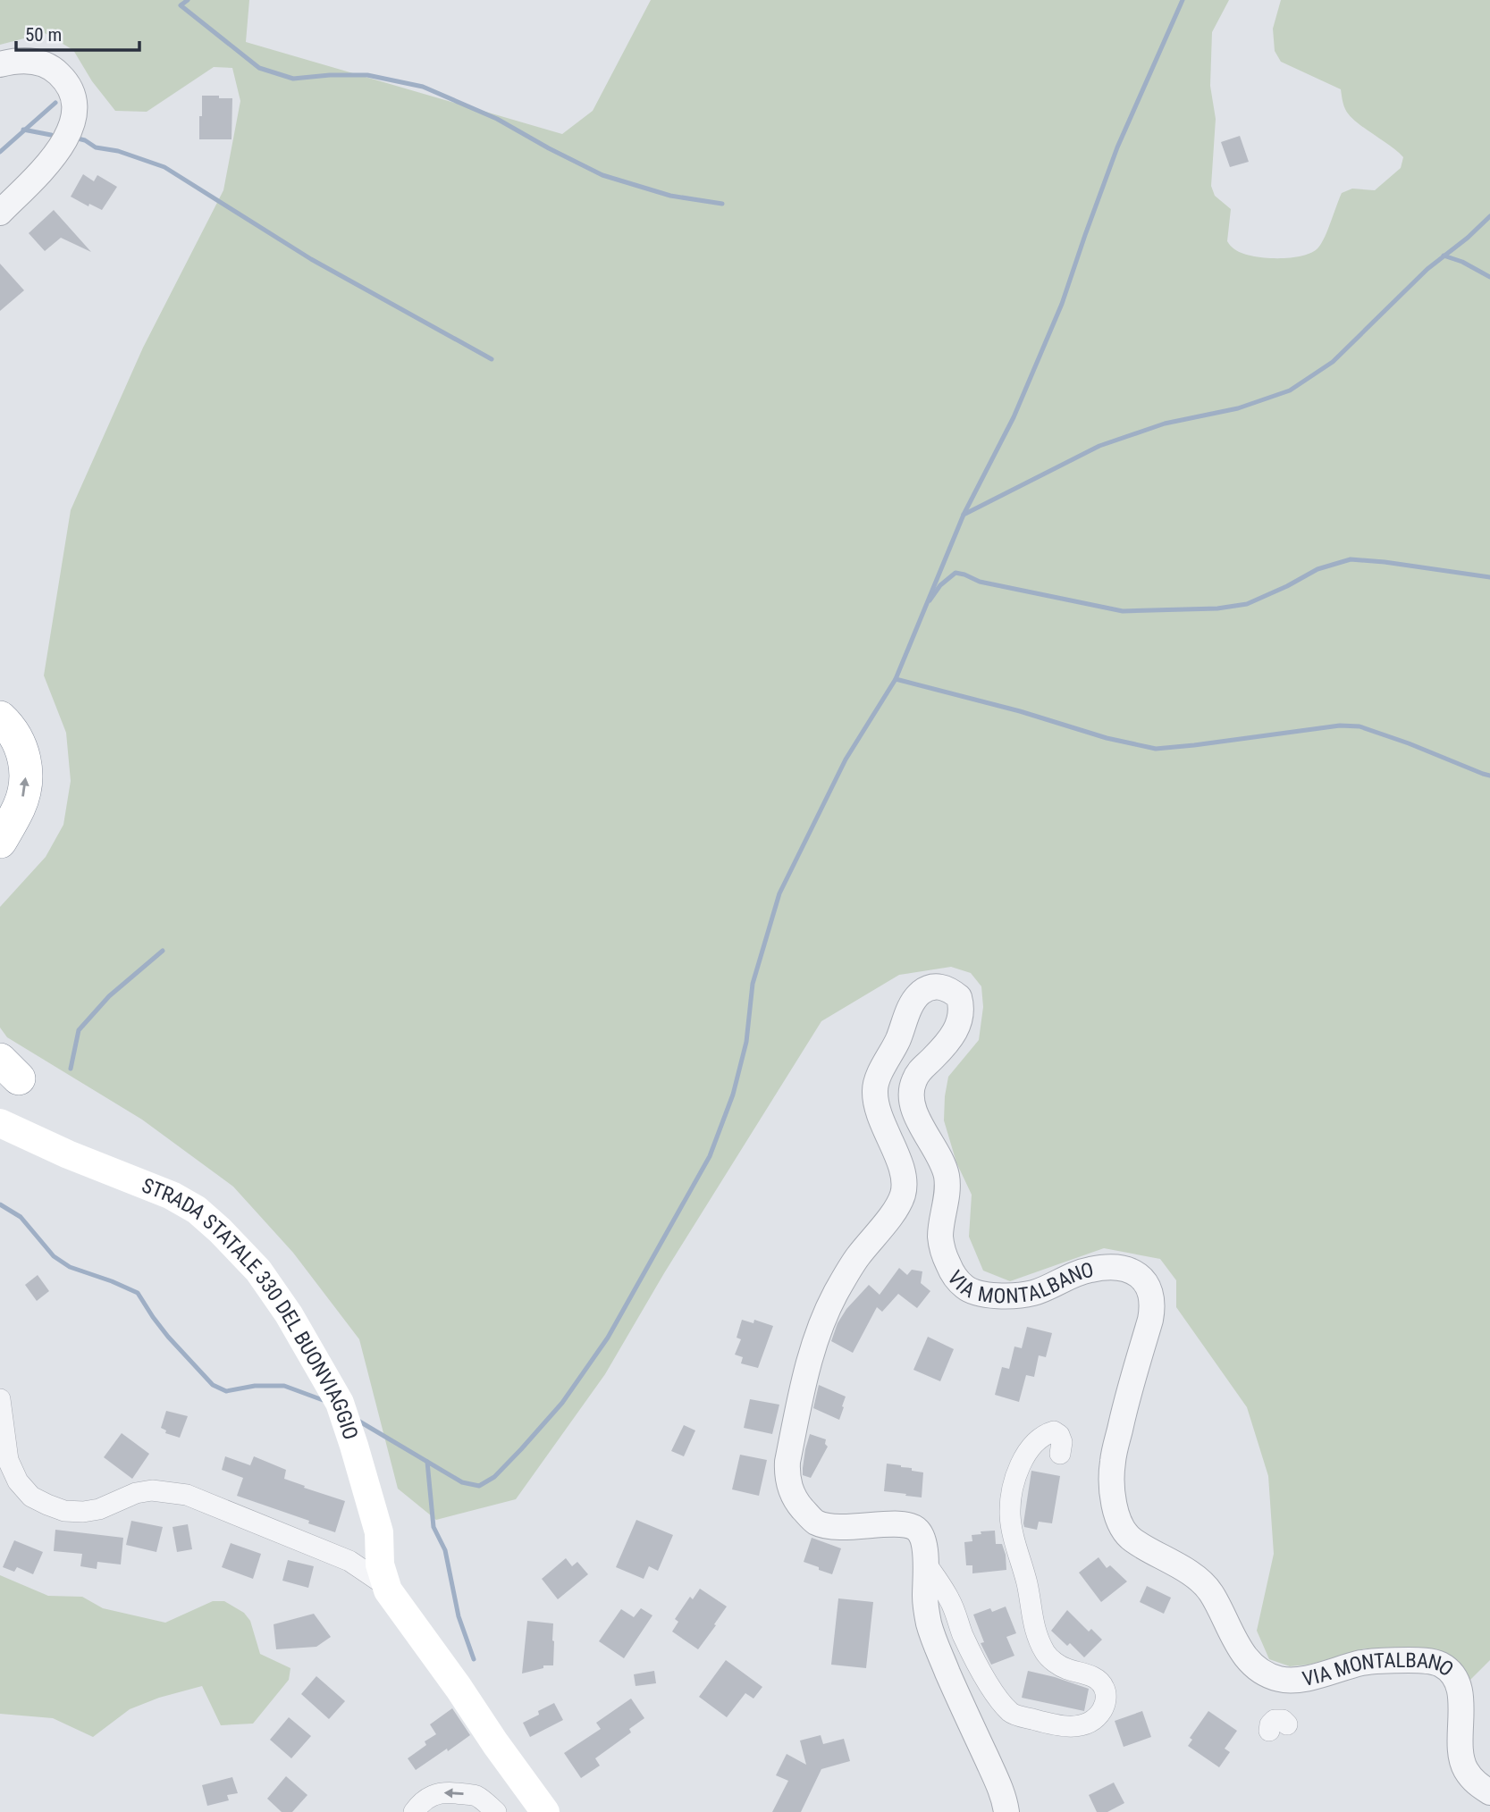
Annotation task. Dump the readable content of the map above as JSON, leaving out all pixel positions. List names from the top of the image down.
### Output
{
  "streets": {
    "main road": ["STRADA STATALE 330 DEL BUONVIAGGIO"],
    "street": ["VIA MONTALBANO"]
  },
  "scale_bar": "50 m"
}
